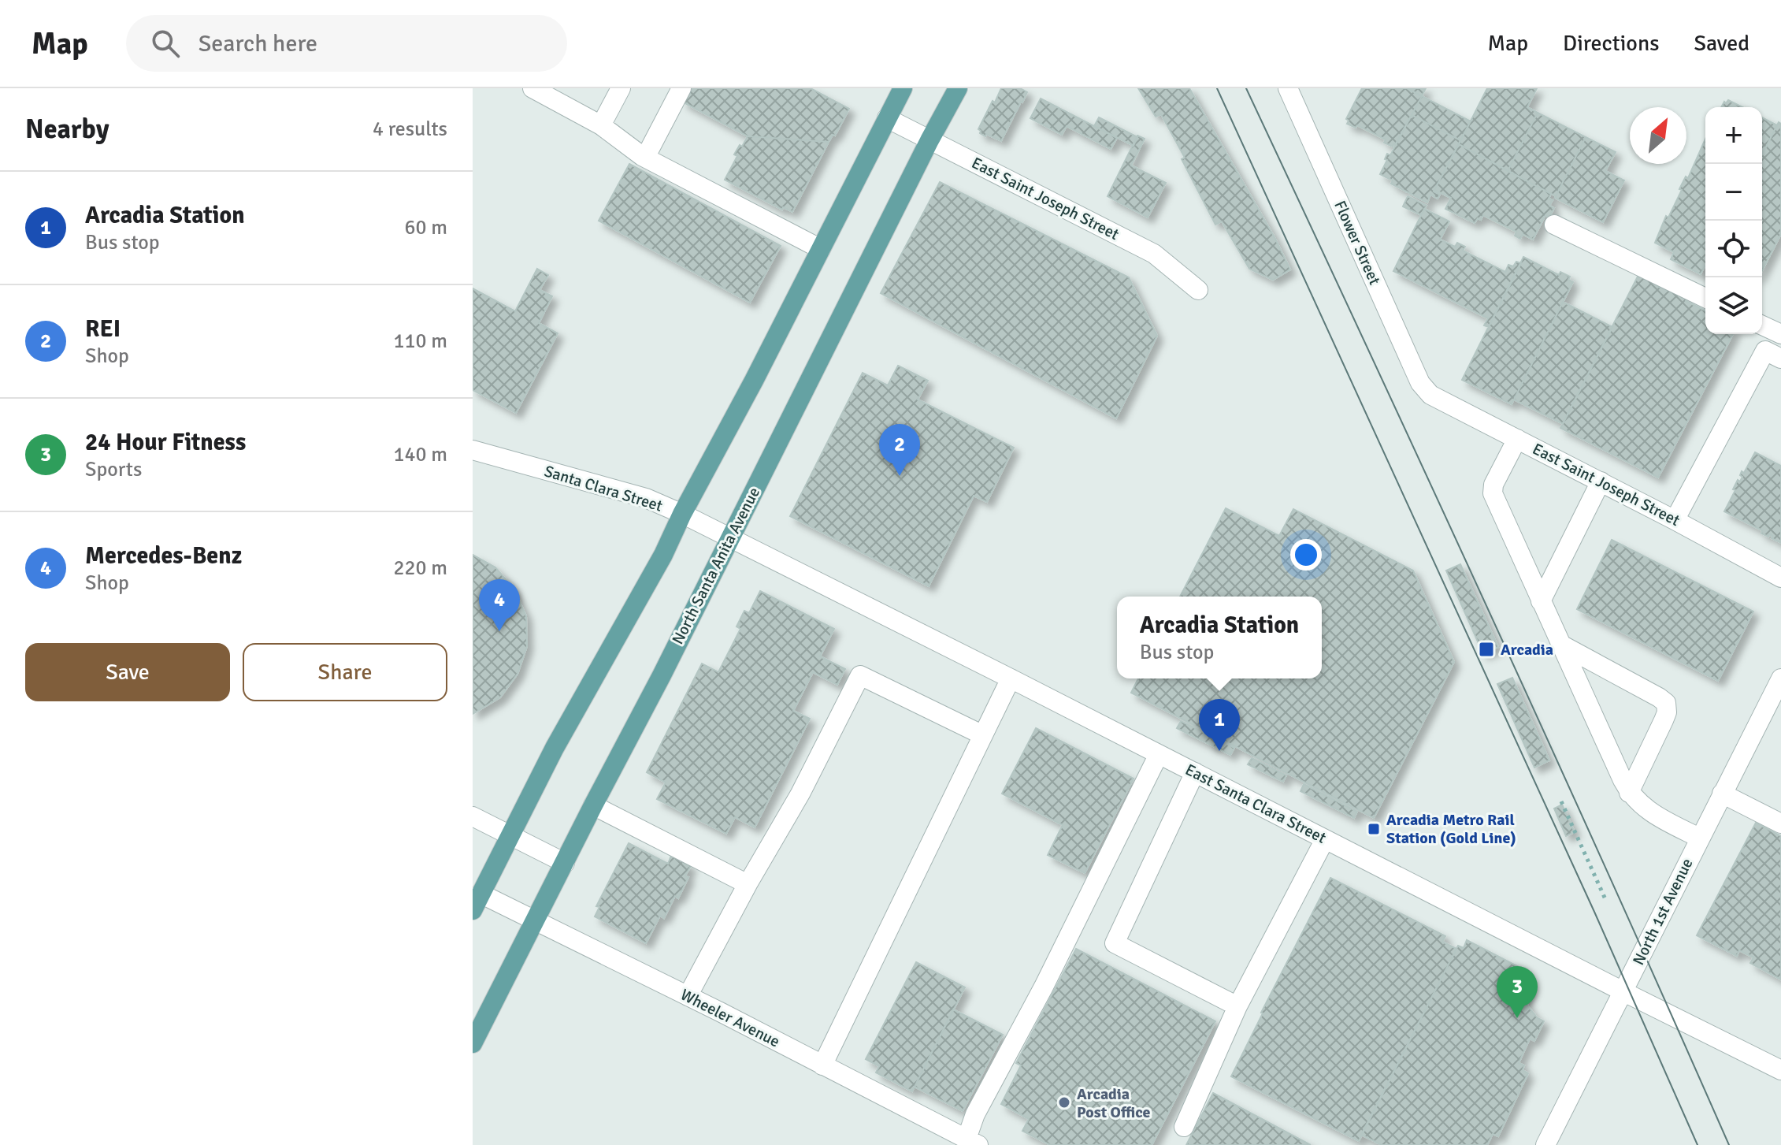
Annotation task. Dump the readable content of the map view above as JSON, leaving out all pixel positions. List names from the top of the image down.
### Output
{
  "streets": {
    "main road": ["North Santa Anita Avenue"],
    "street": [
      "East Saint Joseph Street",
      "Flower Street",
      "Santa Clara Street",
      "East Santa Clara Street",
      "North 1st Avenue",
      "Wheeler Avenue"
    ]
  },
  "crossings": [
    ["East Saint Joseph Street", "Flower Street"],
    ["East Saint Joseph Street", "North Santa Anita Avenue"],
    ["Santa Clara Street", "North Santa Anita Avenue"],
    ["Santa Clara Street", "East Santa Clara Street"],
    ["North Santa Anita Avenue", "East Santa Clara Street"],
    ["North Santa Anita Avenue", "Wheeler Avenue"],
    ["East Santa Clara Street", "North 1st Avenue"]
  ],
  "places": {
    "transit": ["Arcadia", "Arcadia Metro Rail Station (Gold Line)"],
    "other": ["Arcadia Post Office"]
  },
  "north": "top right",
  "page": {
    "header": "Map",
    "search": "Search here",
    "nav": ["Map", "Directions", "Saved"],
    "heading": ["Nearby", "4 results"],
    "map_buttons": ["+", "−"],
    "list": [
      {
        "mark": "1",
        "name": "Arcadia Station",
        "note": "Bus stop",
        "value": "60 m"
      },
      {
        "mark": "2",
        "name": "REI",
        "note": "Shop",
        "value": "110 m"
      },
      {
        "mark": "3",
        "name": "24 Hour Fitness",
        "note": "Sports",
        "value": "140 m"
      },
      {
        "mark": "4",
        "name": "Mercedes-Benz",
        "note": "Shop",
        "value": "220 m"
      }
    ],
    "pins": [
      "2",
      "4",
      "1",
      "3"
    ],
    "popup": ["Arcadia Station", "Bus stop"],
    "buttons": ["Save", "Share"]
  }
}
